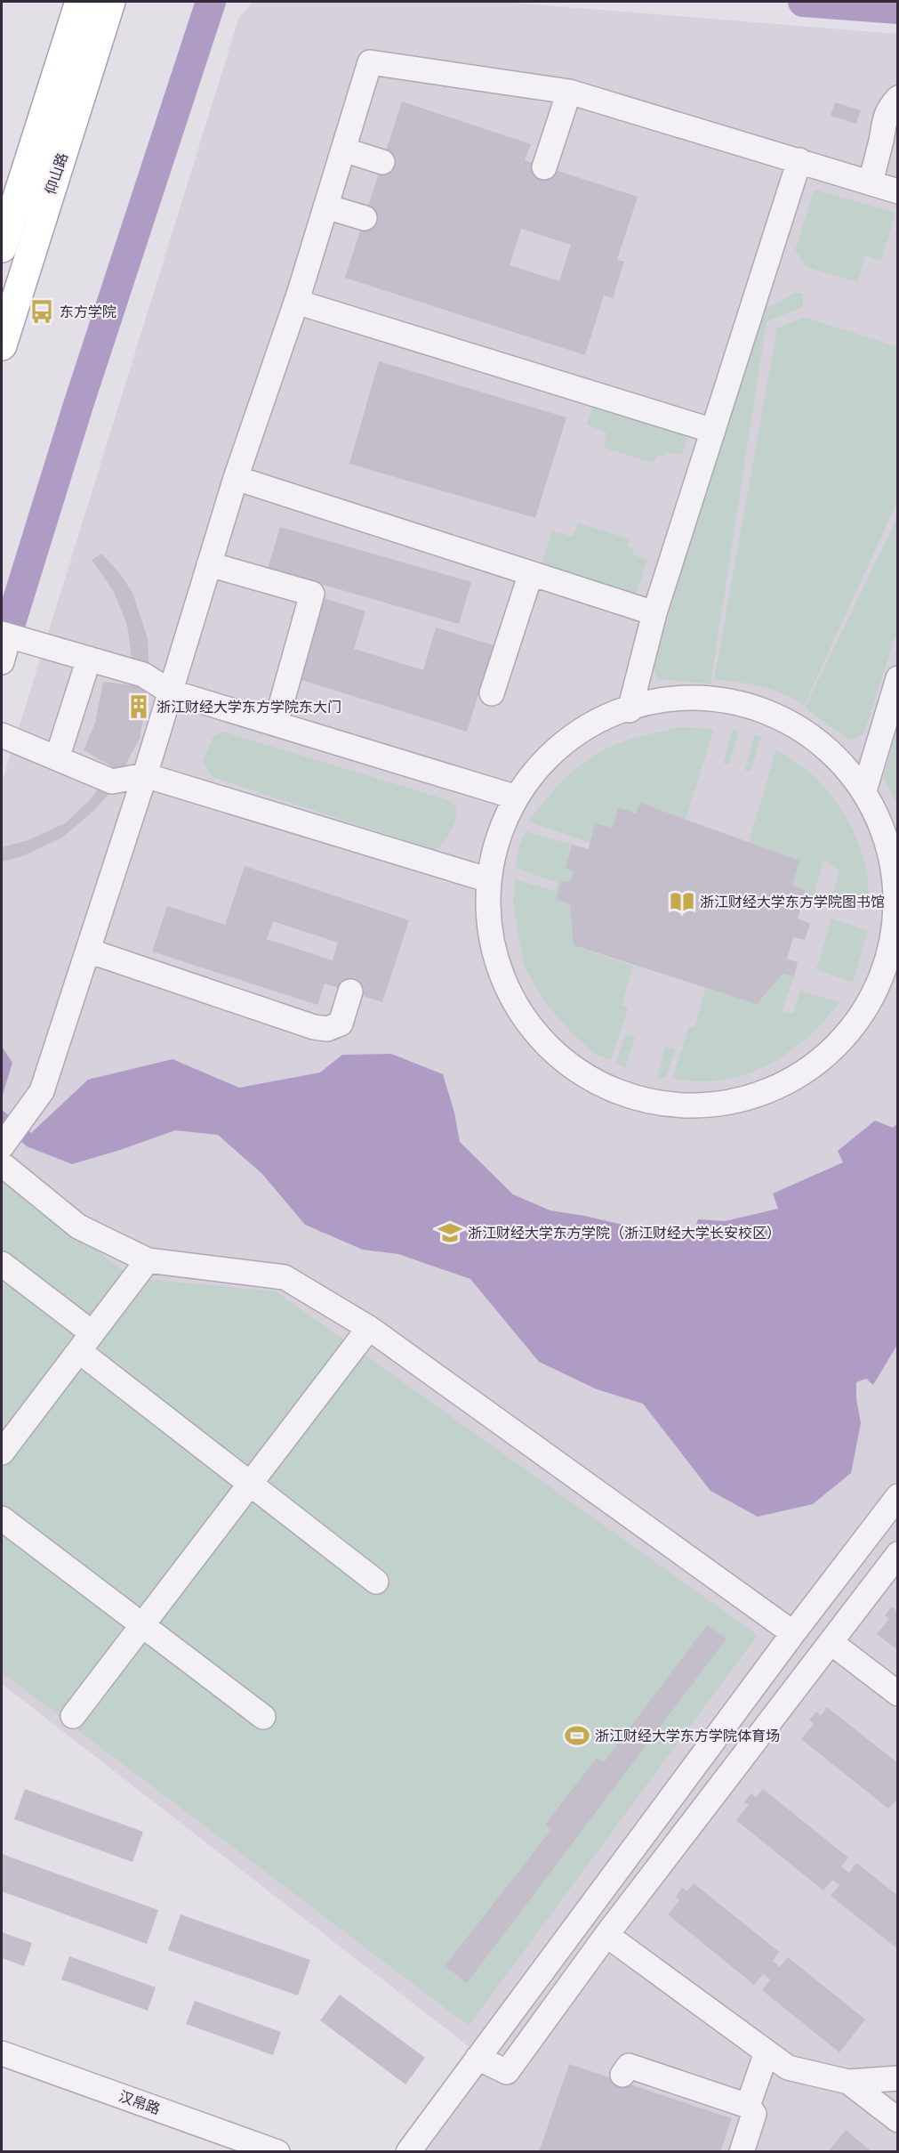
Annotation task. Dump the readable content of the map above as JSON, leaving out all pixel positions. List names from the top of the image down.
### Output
{
  "streets": {
    "main road": ["仰山路"],
    "street": ["汉帛路"]
  },
  "places": {
    "bus stop": ["东方学院"],
    "building": ["浙江财经大学东方学院东大门"],
    "library": ["浙江财经大学东方学院图书馆"],
    "school or university": ["浙江财经大学东方学院（浙江财经大学长安校区）"],
    "sports": ["浙江财经大学东方学院体育场"]
  }
}
